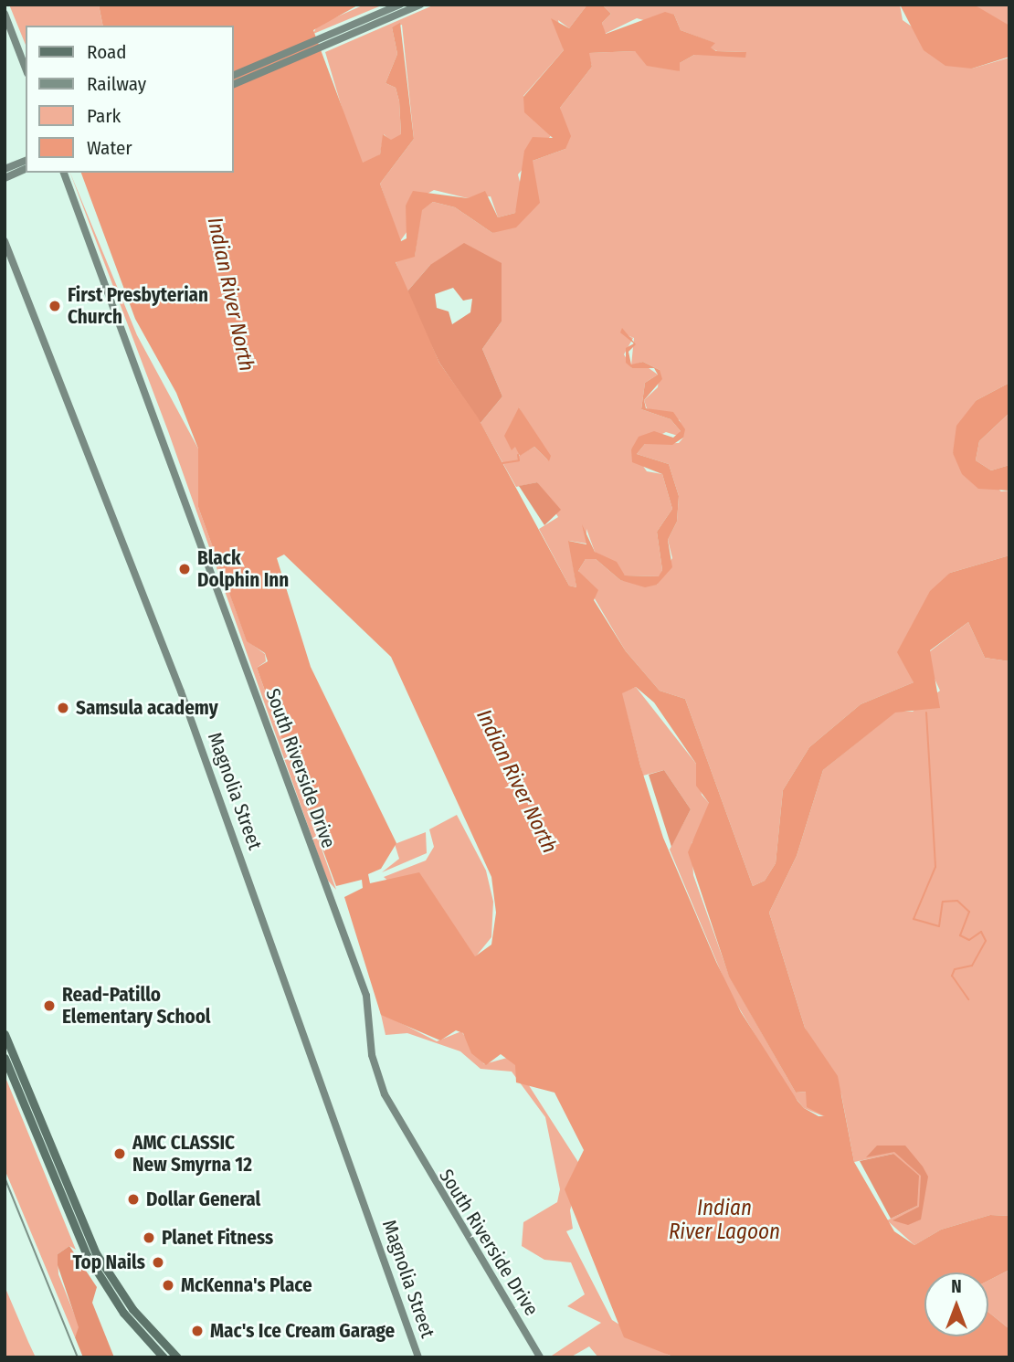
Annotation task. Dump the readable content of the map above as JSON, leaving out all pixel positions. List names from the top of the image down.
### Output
{
  "streets": {
    "street": ["South Riverside Drive", "Magnolia Street"]
  },
  "water": ["Indian River North", "Indian River Lagoon"],
  "places": [
    "First Presbyterian Church",
    "Black Dolphin Inn",
    "Samsula academy",
    "Read-Patillo Elementary School",
    "AMC CLASSIC New Smyrna 12",
    "Dollar General",
    "Planet Fitness",
    "Top Nails",
    "McKenna's Place",
    "Mac's Ice Cream Garage"
  ],
  "legend": [
    "Road",
    "Railway",
    "Park",
    "Water"
  ],
  "north": "top"
}
